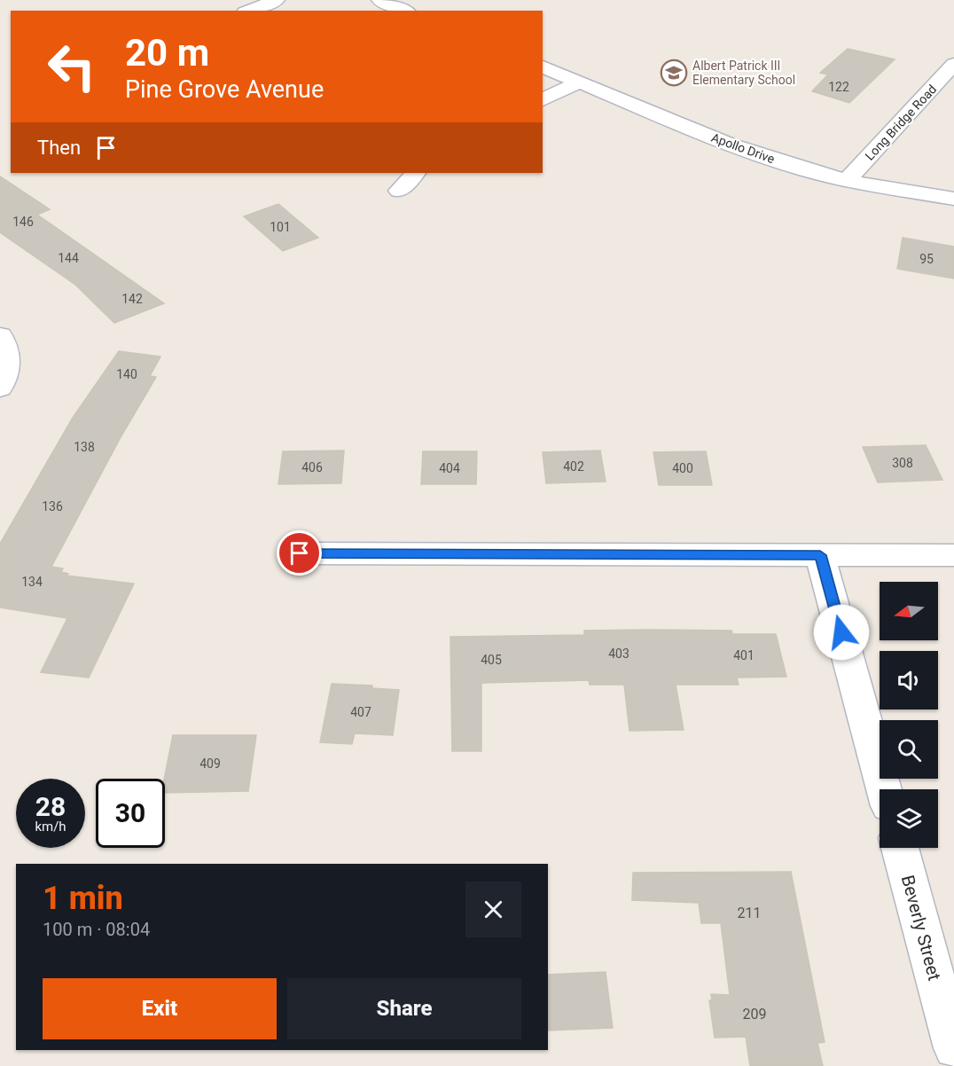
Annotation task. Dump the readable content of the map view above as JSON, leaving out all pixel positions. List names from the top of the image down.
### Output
{
  "streets": {
    "street": ["Long Bridge Road", "Apollo Drive", "Beverly Street"]
  },
  "crossings": [
    ["Long Bridge Road", "Apollo Drive"]
  ],
  "places": {
    "school or university": ["Albert Patrick III Elementary School"]
  },
  "house_numbers": [
    "122",
    "146",
    "101",
    "144",
    "95",
    "142",
    "140",
    "138",
    "308",
    "402",
    "406",
    "404",
    "400",
    "136",
    "134",
    "403",
    "401",
    "405",
    "407",
    "409",
    "211",
    "209"
  ],
  "north": "left",
  "page": {
    "turn": ["20 m", "Pine Grove Avenue"],
    "then": "Then",
    "speed": "28 km/h",
    "limit": "30",
    "heading": ["1 min", "100 m · 08:04"],
    "buttons": ["Exit", "Share"]
  }
}
